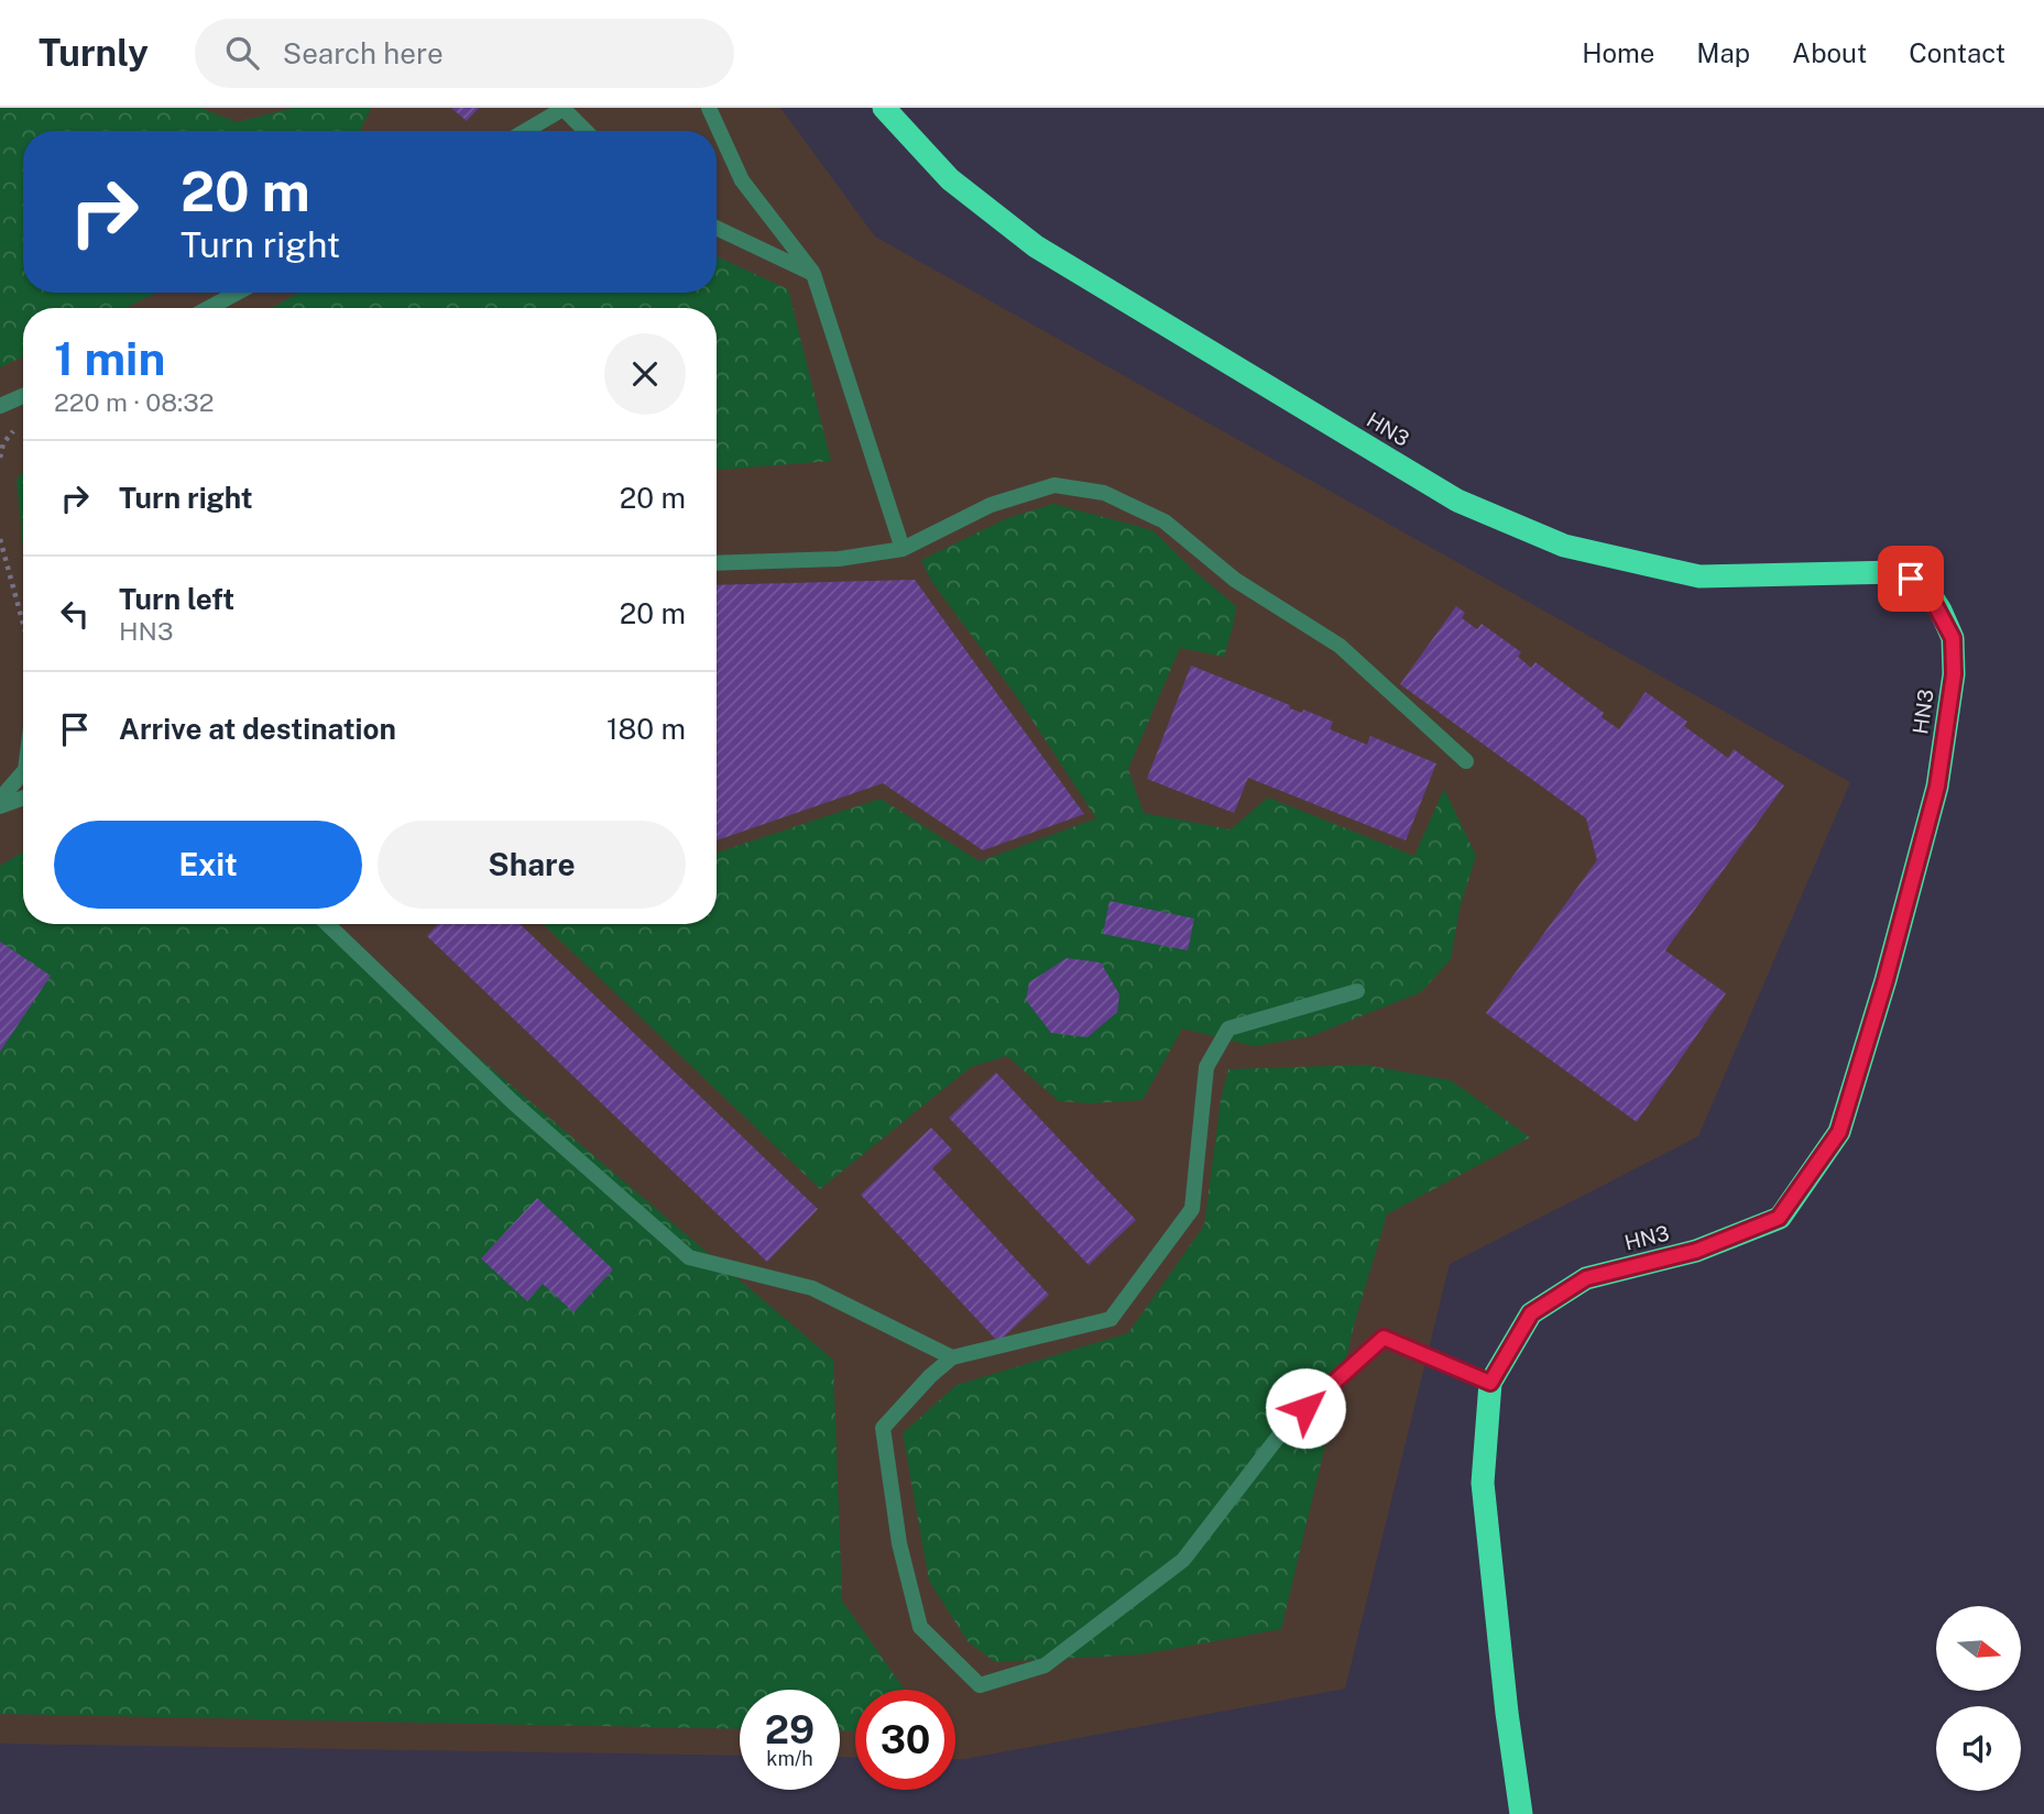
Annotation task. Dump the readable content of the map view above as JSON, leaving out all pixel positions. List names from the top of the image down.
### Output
{
  "streets": {
    "highway": ["HN3"]
  },
  "north": "right",
  "page": {
    "header": "Turnly",
    "search": "Search here",
    "nav": [
      "Home",
      "Map",
      "About",
      "Contact"
    ],
    "turn": ["20 m", "Turn right"],
    "heading": ["1 min", "220 m · 08:32"],
    "list": [
      {
        "name": "Turn right",
        "value": "20 m"
      },
      {
        "name": "Turn left",
        "note": "HN3",
        "value": "20 m"
      },
      {
        "name": "Arrive at destination",
        "value": "180 m"
      }
    ],
    "buttons": ["Exit", "Share"],
    "speed": "29 km/h",
    "limit": "30"
  }
}
